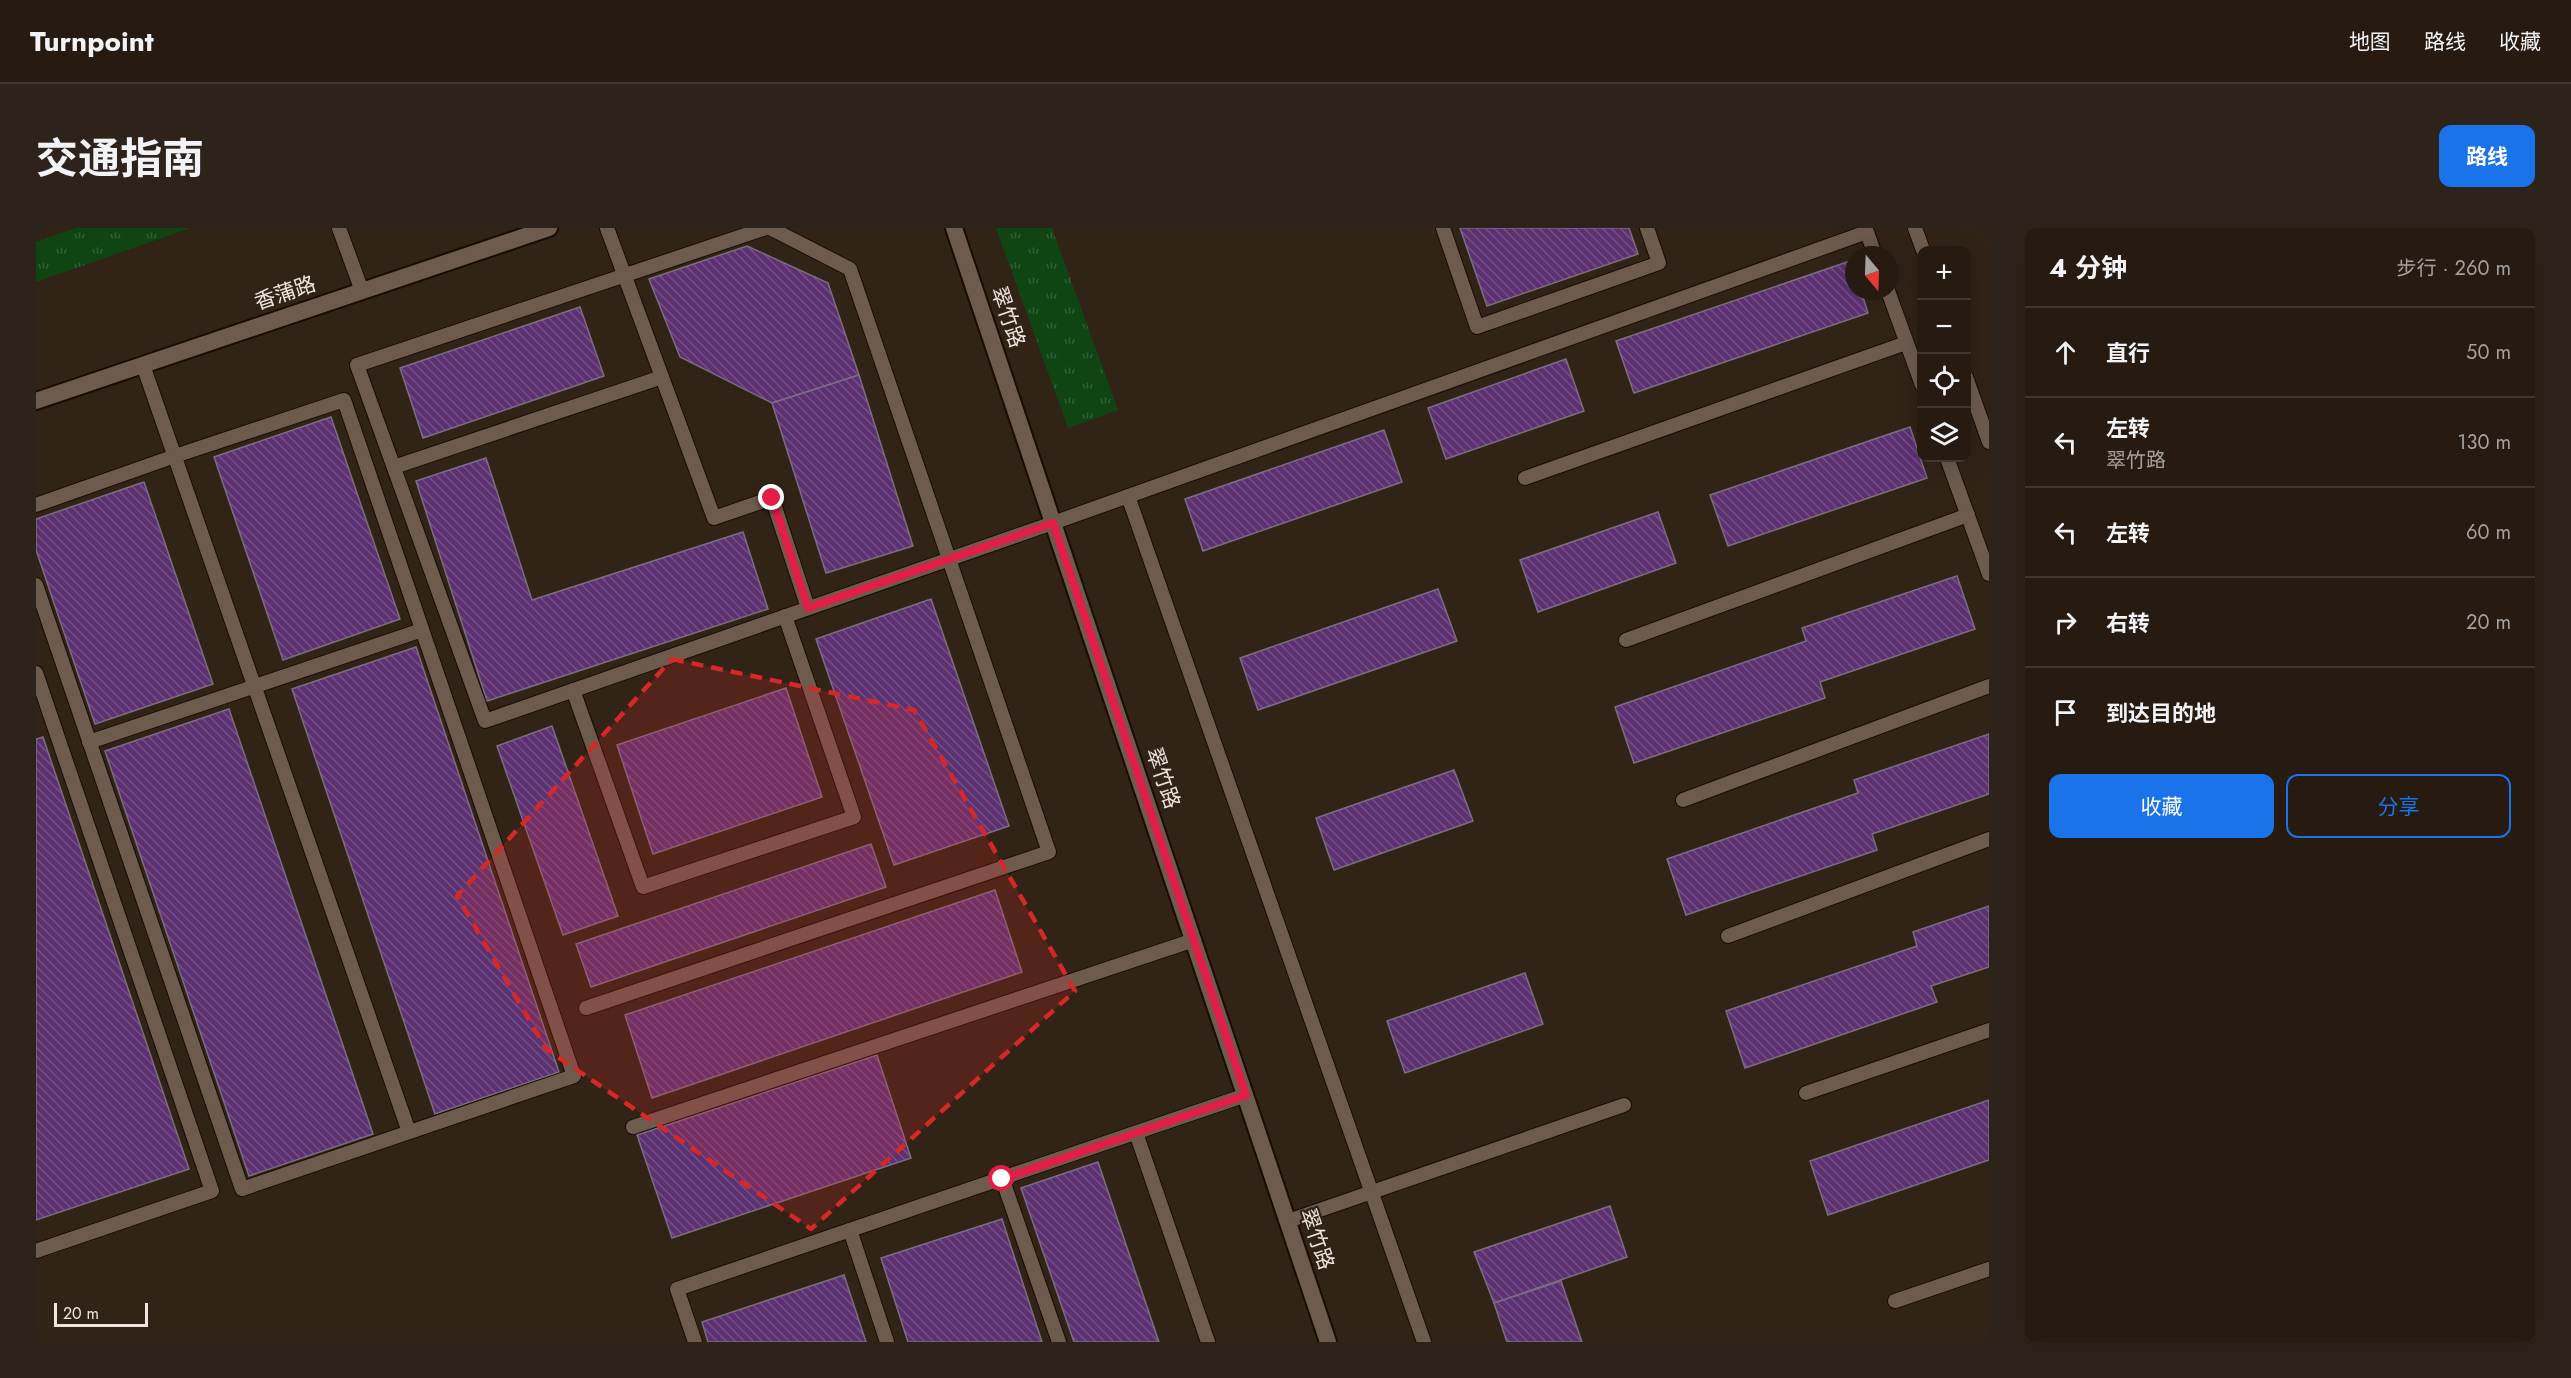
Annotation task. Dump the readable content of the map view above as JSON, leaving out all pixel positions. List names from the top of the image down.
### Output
{
  "streets": {
    "street": ["香蒲路", "翠竹路"]
  },
  "scale_bar": "20 m",
  "north": "bottom",
  "page": {
    "header": "Turnpoint",
    "nav": ["地图", "路线", "收藏"],
    "title": "交通指南",
    "buttons": [
      "路线",
      ["收藏", "分享"]
    ],
    "heading": ["4 分钟", "步行 · 260 m"],
    "map_buttons": ["+", "−"],
    "list": [
      ["直行", "50 m"],
      ["左转", "翠竹路", "130 m"],
      ["左转", "60 m"],
      ["右转", "20 m"],
      "到达目的地"
    ],
    "scale": "20 m"
  }
}
